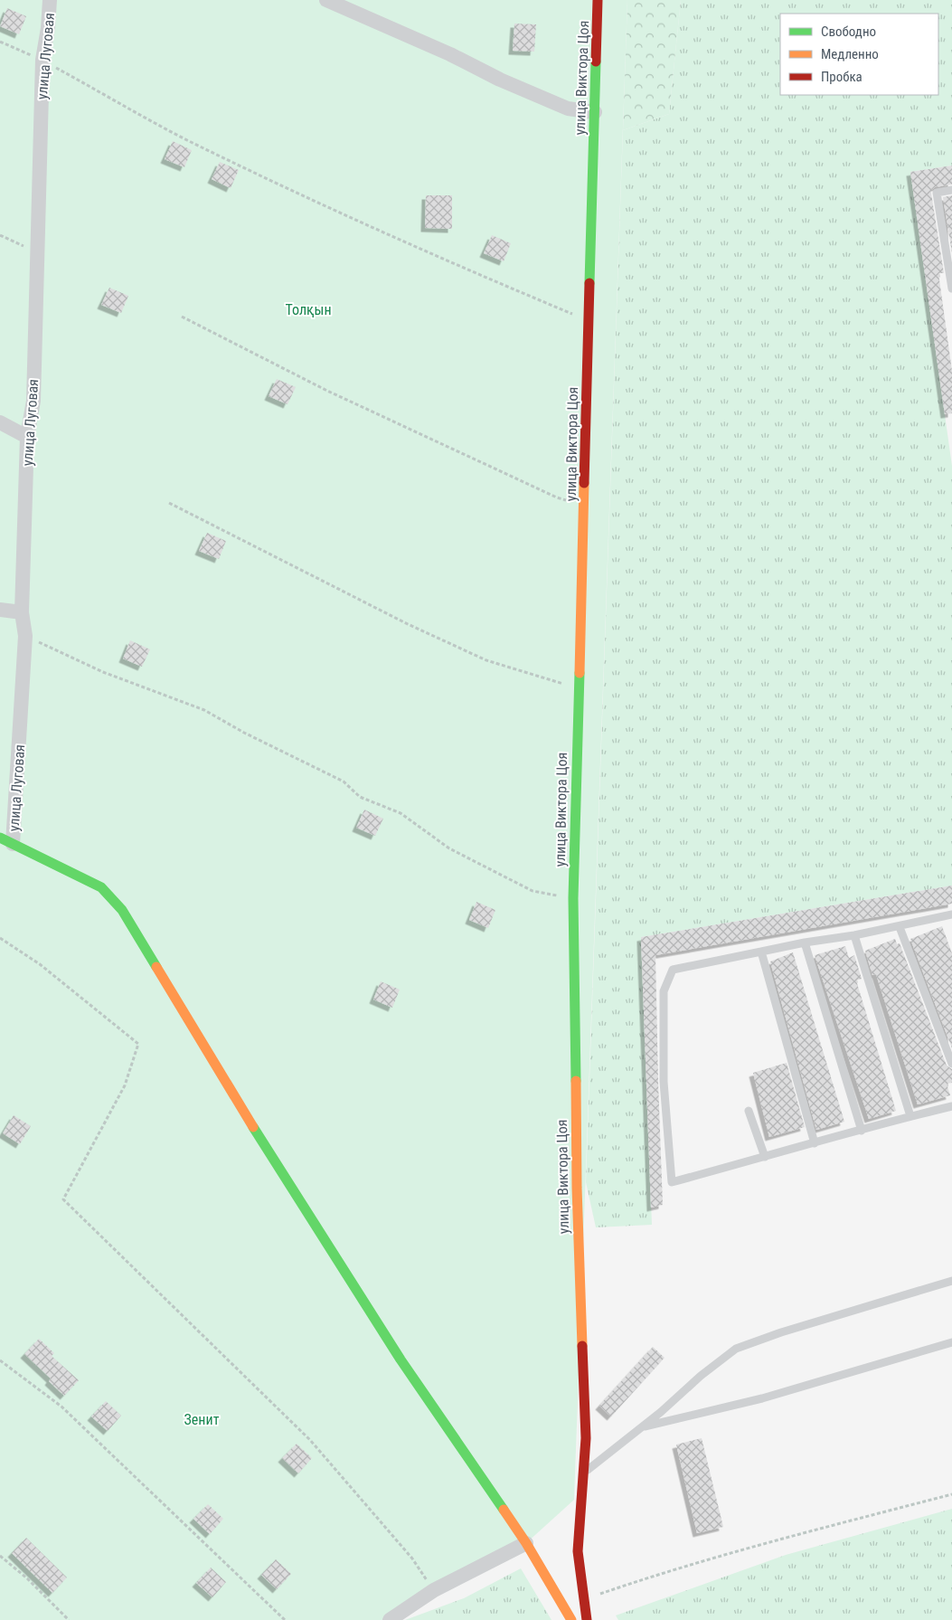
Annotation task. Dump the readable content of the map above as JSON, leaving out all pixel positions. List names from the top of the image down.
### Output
{
  "streets": {
    "street": ["улица Луговая", "улица Виктора Цоя"]
  },
  "parks": ["Толқын", "Зенит"],
  "legend": ["Свободно", "Медленно", "Пробка"]
}
